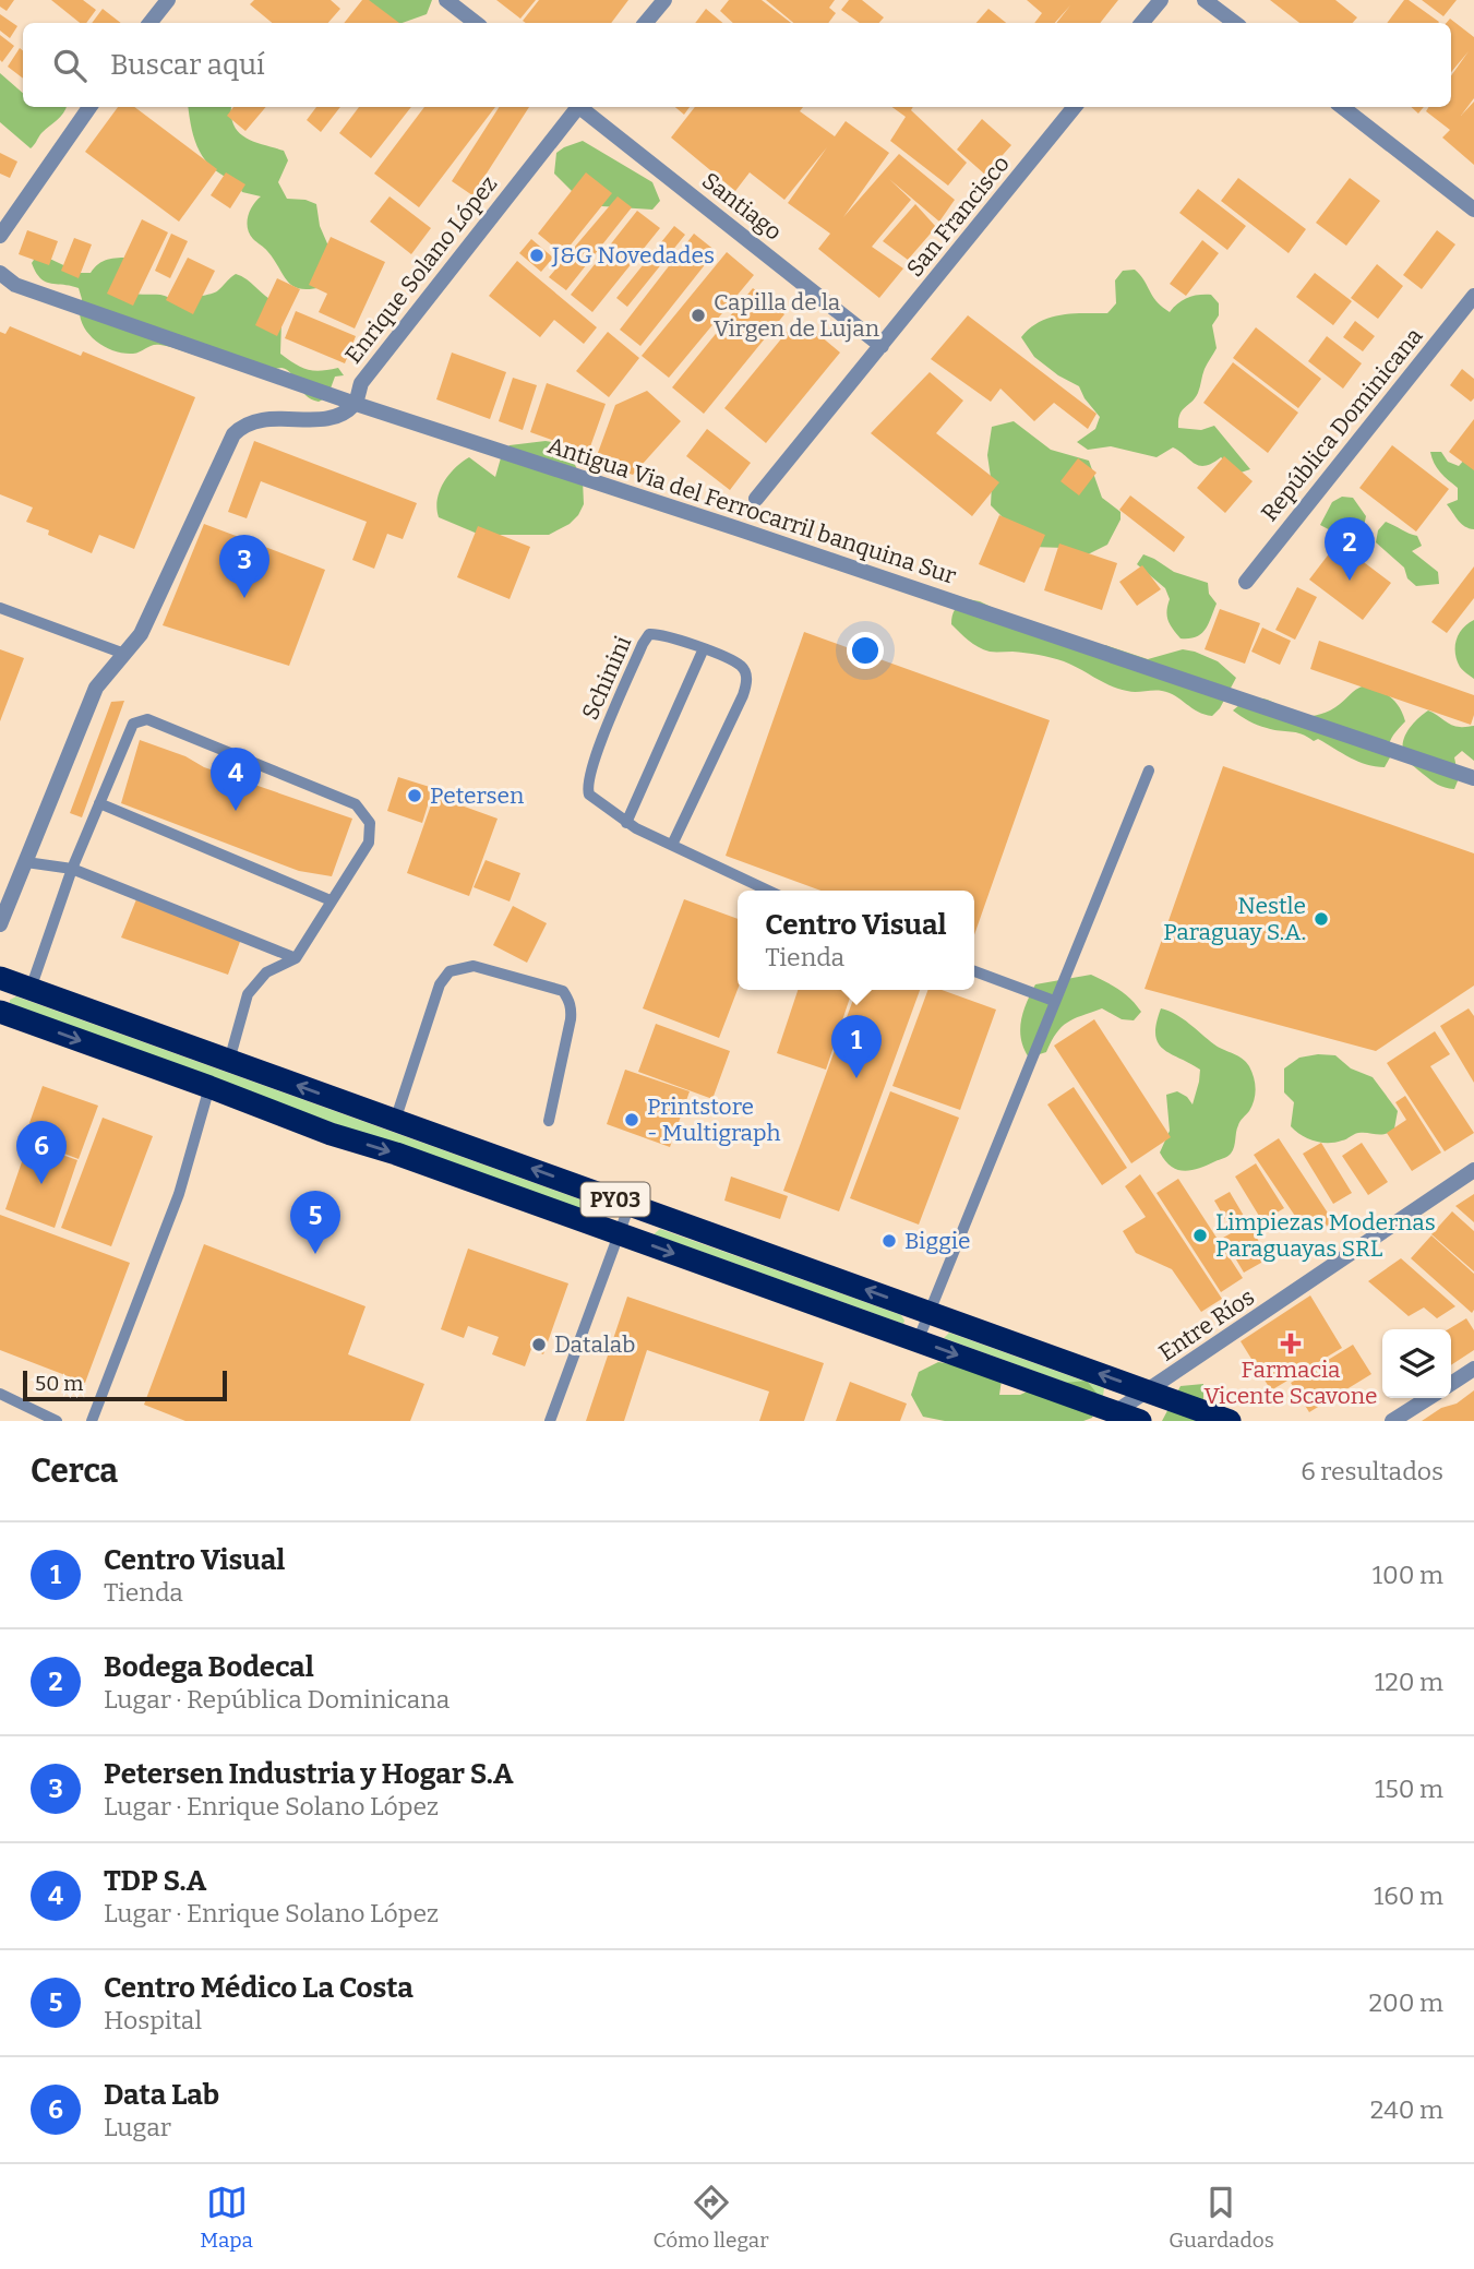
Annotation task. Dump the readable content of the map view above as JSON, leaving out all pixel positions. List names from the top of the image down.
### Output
{
  "streets": {
    "highway": ["PY03"],
    "street": [
      "Santiago",
      "San Francisco",
      "Enrique Solano López",
      "República Dominicana",
      "Antigua Via del Ferrocarril banquina Sur",
      "Entre Ríos"
    ],
    "lane": ["Schinini"]
  },
  "crossings": [
    ["Santiago", "San Francisco"],
    ["Enrique Solano López", "Antigua Via del Ferrocarril banquina Sur"],
    ["PY03", "Entre Ríos"]
  ],
  "places": {
    "other": [
      "J&G Novedades",
      "Capilla de la Virgen de Lujan",
      "Petersen",
      "Nestle Paraguay S.A.",
      "Printstore - Multigraph",
      "Limpiezas Modernas Paraguayas SRL",
      "Biggie",
      "Datalab"
    ],
    "health": ["Farmacia Vicente Scavone"]
  },
  "scale_bar": "50 m",
  "page": {
    "search": "Buscar aquí",
    "pins": [
      "2",
      "3",
      "4",
      "1",
      "6",
      "5"
    ],
    "popup": ["Centro Visual", "Tienda"],
    "scale": "50 m",
    "heading": ["Cerca", "6 resultados"],
    "list": [
      {
        "mark": "1",
        "name": "Centro Visual",
        "note": "Tienda",
        "value": "100 m"
      },
      {
        "mark": "2",
        "name": "Bodega Bodecal",
        "note": "Lugar · República Dominicana",
        "value": "120 m"
      },
      {
        "mark": "3",
        "name": "Petersen Industria y Hogar S.A",
        "note": "Lugar · Enrique Solano López",
        "value": "150 m"
      },
      {
        "mark": "4",
        "name": "TDP S.A",
        "note": "Lugar · Enrique Solano López",
        "value": "160 m"
      },
      {
        "mark": "5",
        "name": "Centro Médico La Costa",
        "note": "Hospital",
        "value": "200 m"
      },
      {
        "mark": "6",
        "name": "Data Lab",
        "note": "Lugar",
        "value": "240 m"
      }
    ],
    "nav": ["Mapa", "Cómo llegar", "Guardados"]
  }
}
